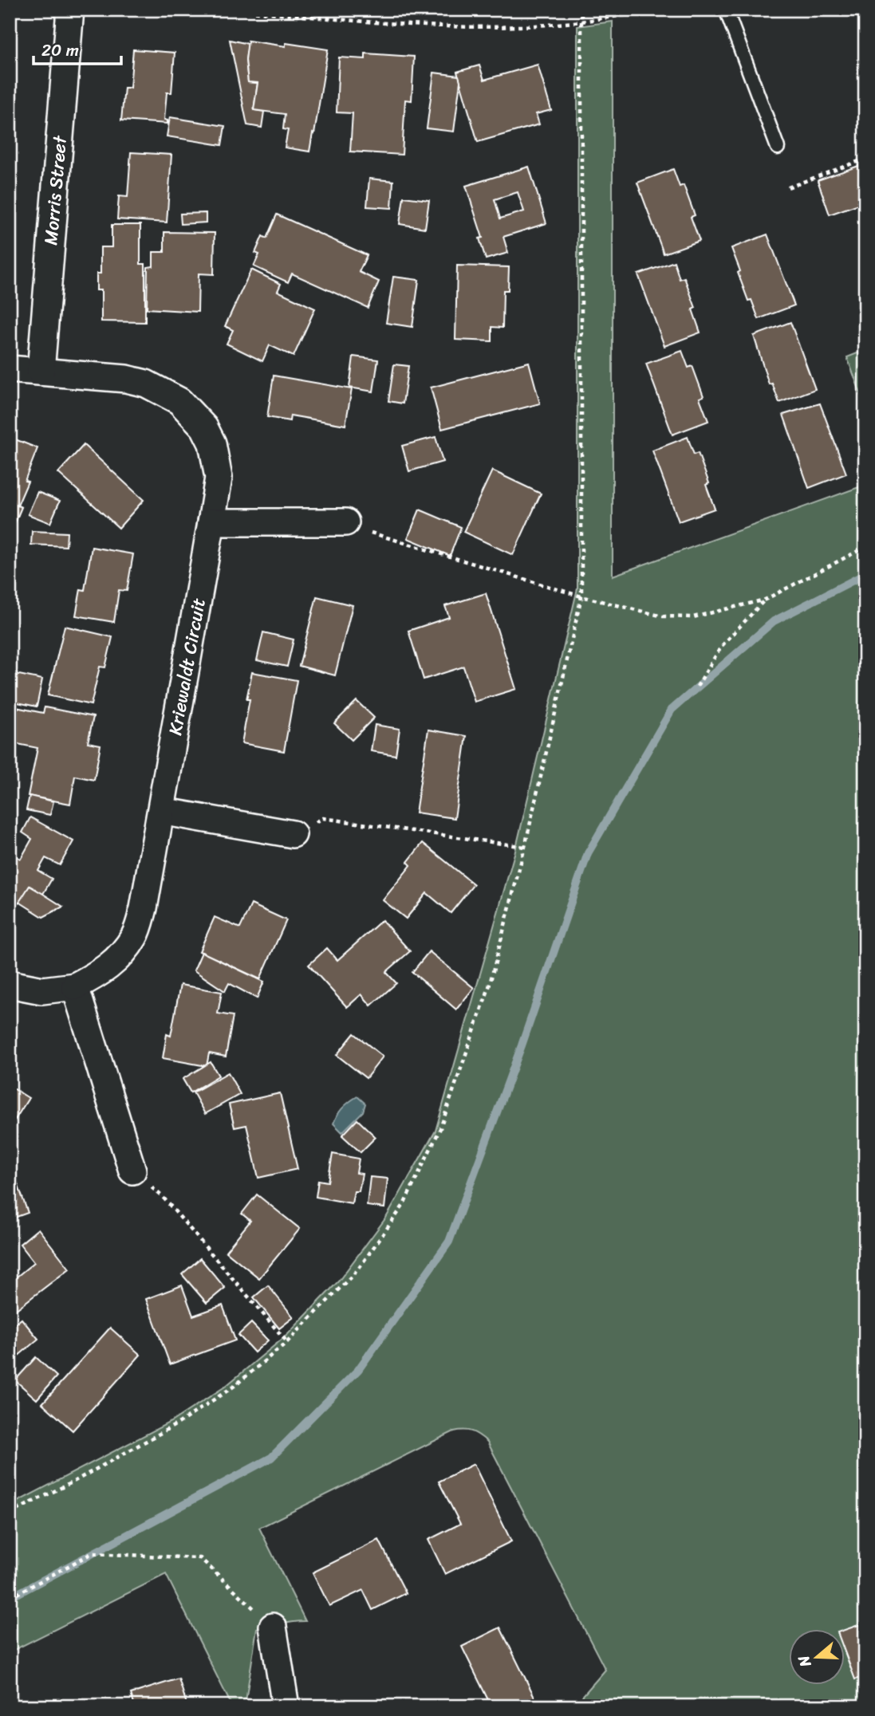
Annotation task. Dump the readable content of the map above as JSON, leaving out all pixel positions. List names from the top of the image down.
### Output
{
  "streets": {
    "street": ["Morris Street", "Kriewaldt Circuit"]
  },
  "crossings": [
    ["Morris Street", "Kriewaldt Circuit"]
  ],
  "scale_bar": "20 m",
  "north": "left"
}
